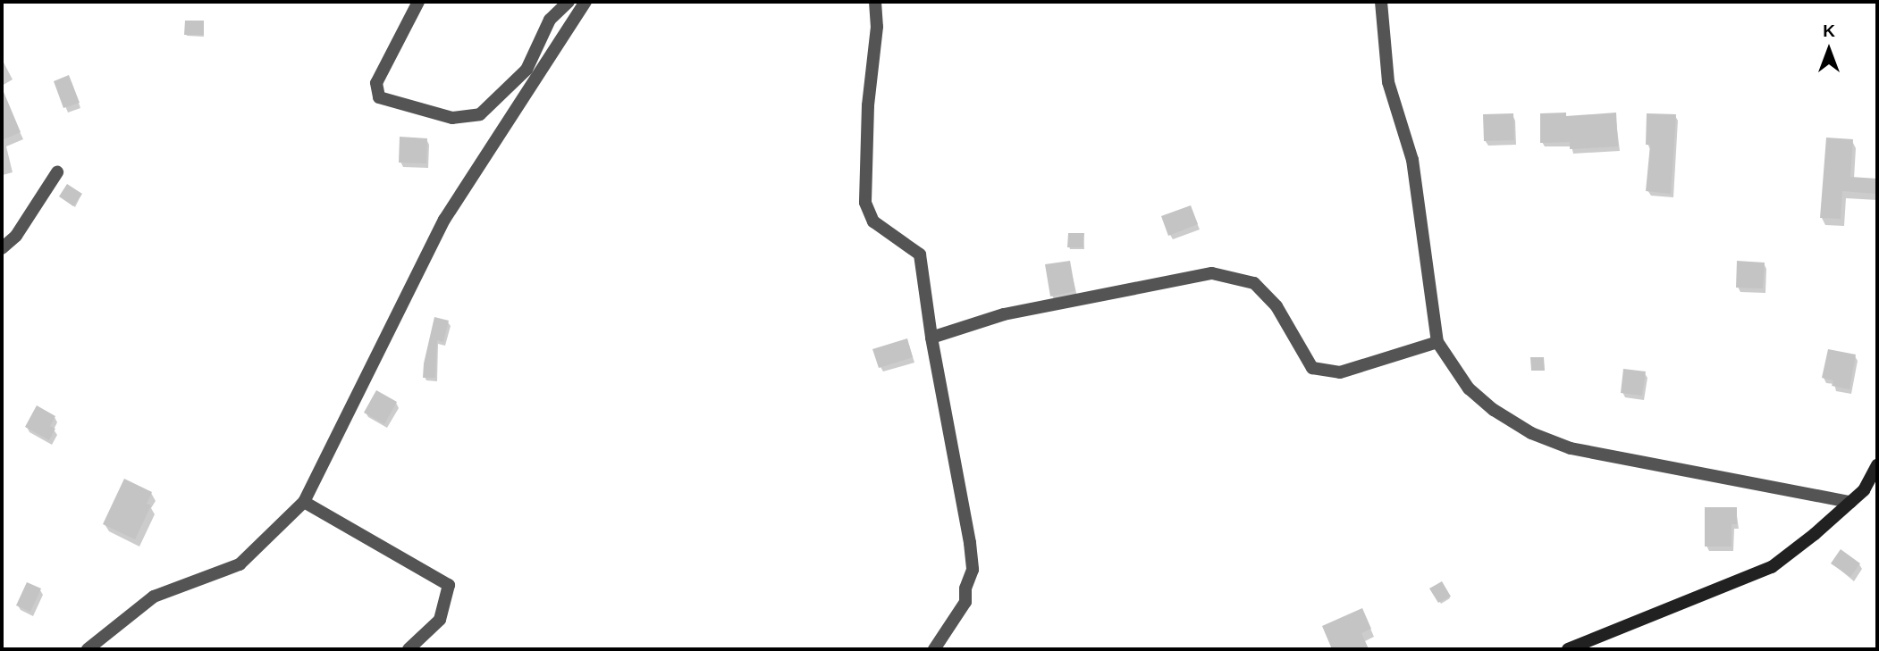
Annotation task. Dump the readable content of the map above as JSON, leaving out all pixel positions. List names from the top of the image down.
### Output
{
  "north": "top"
}
